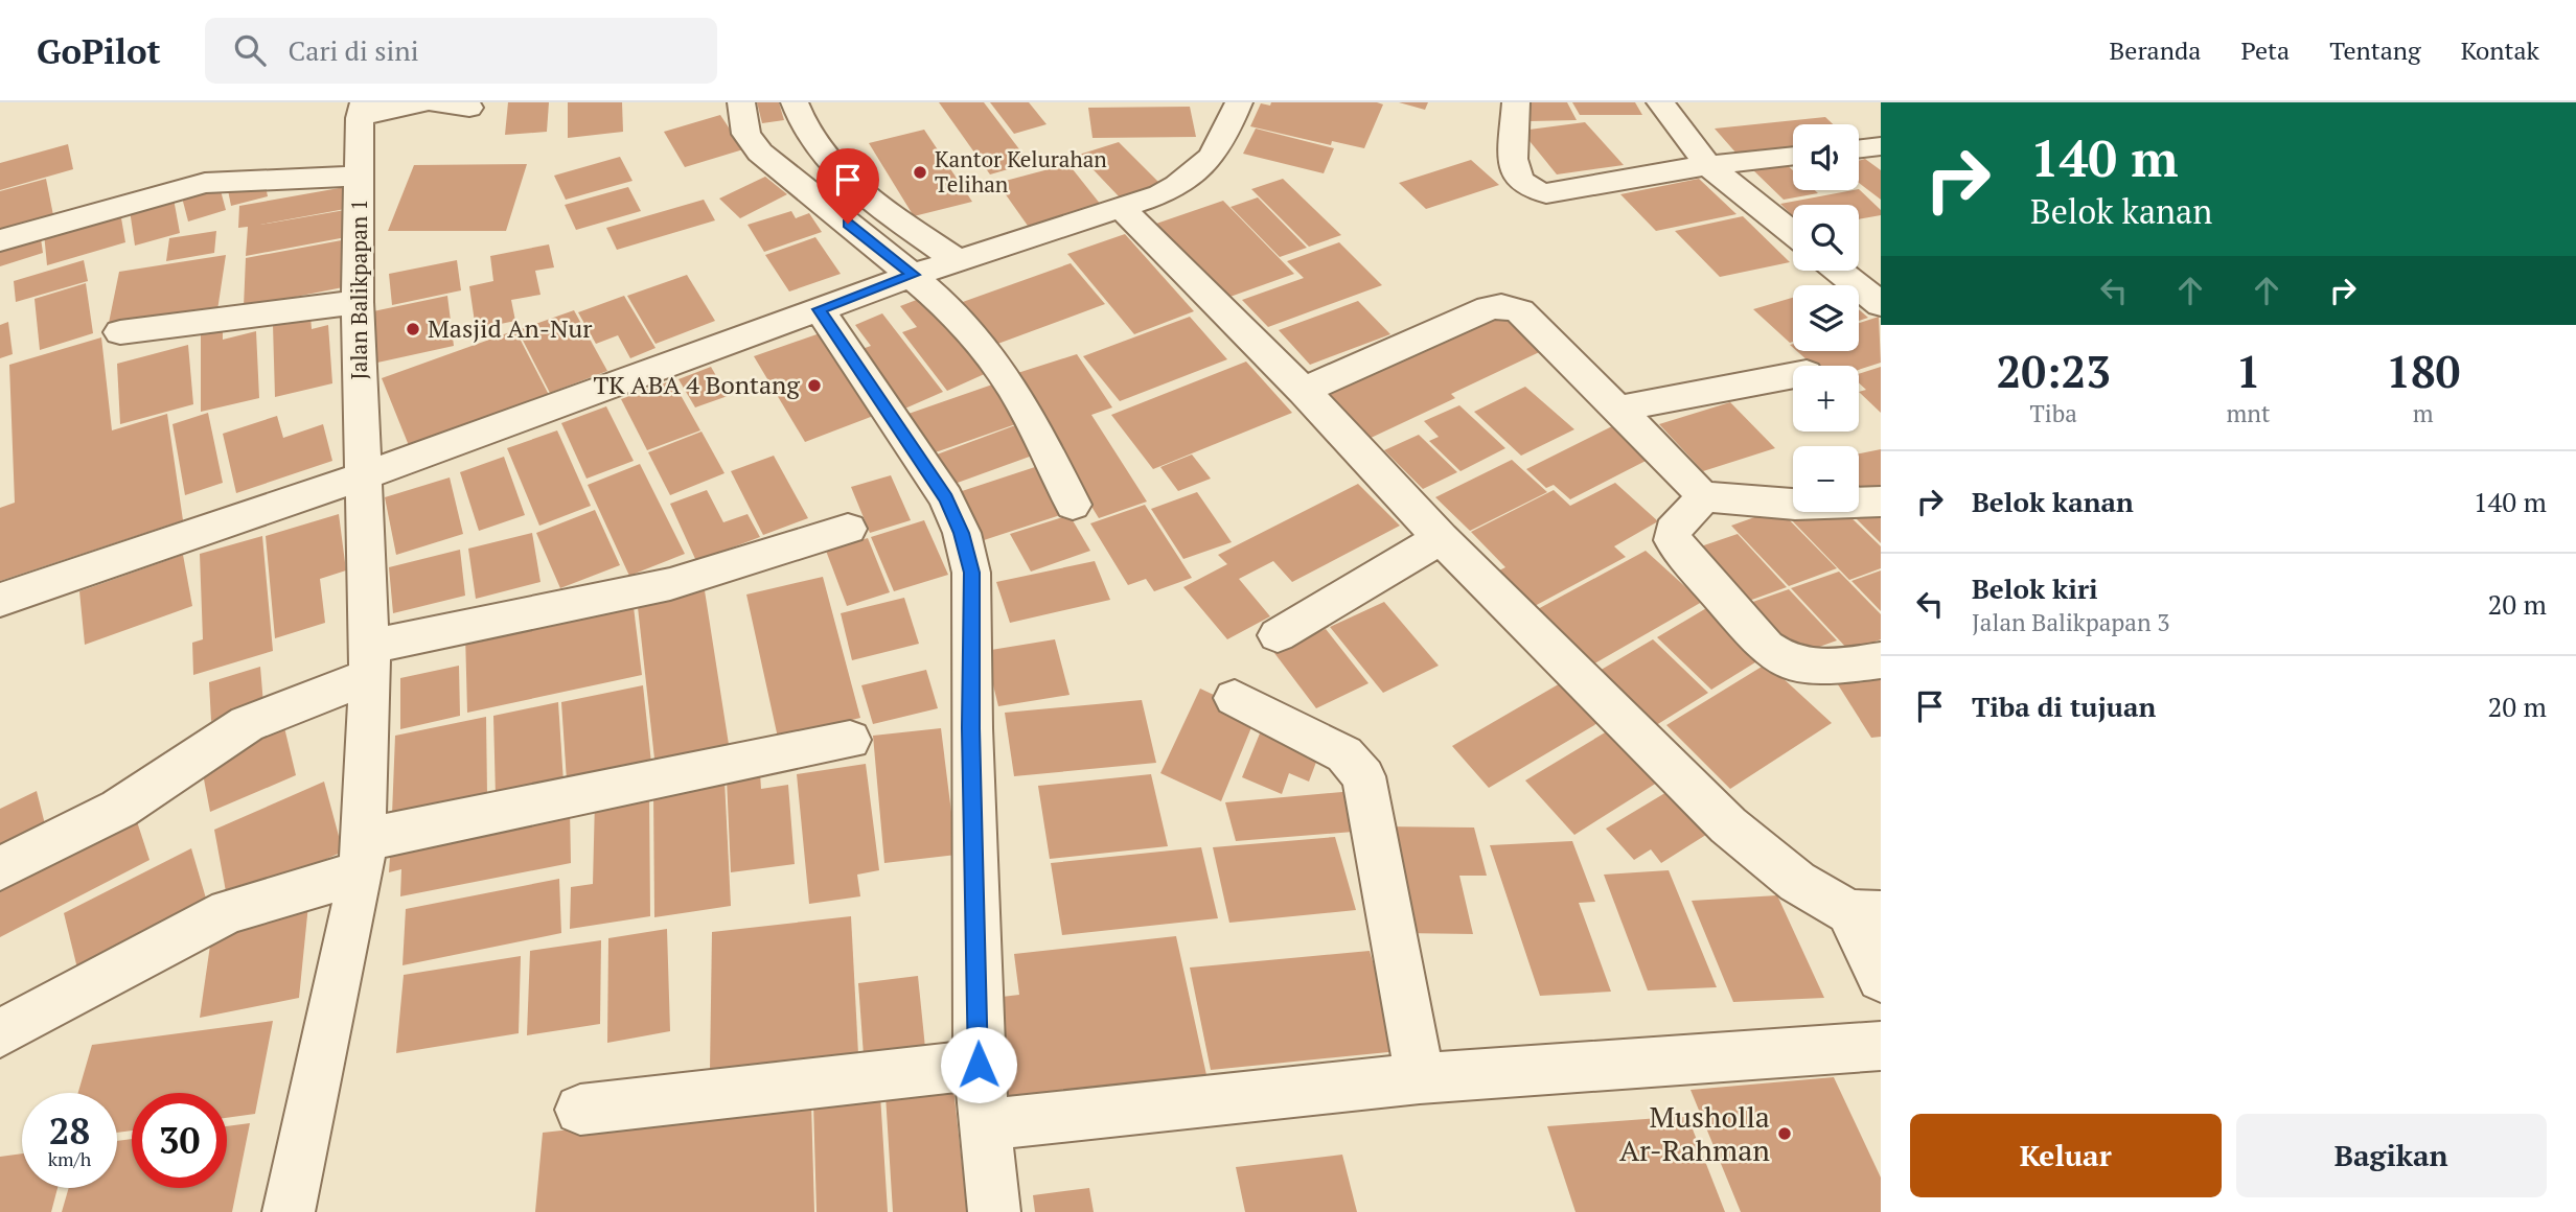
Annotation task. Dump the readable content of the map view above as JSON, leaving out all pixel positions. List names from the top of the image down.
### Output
{
  "streets": {
    "street": ["Jalan Balikpapan 1"]
  },
  "places": [
    "Kantor Kelurahan Telihan",
    "Masjid An-Nur",
    "TK ABA 4 Bontang",
    "Musholla Ar-Rahman"
  ],
  "page": {
    "header": "GoPilot",
    "search": "Cari di sini",
    "nav": [
      "Beranda",
      "Peta",
      "Tentang",
      "Kontak"
    ],
    "turn": ["140 m", "Belok kanan"],
    "map_buttons": ["+", "−"],
    "eta": [
      "20:23",
      "Tiba",
      "1",
      "mnt",
      "180",
      "m"
    ],
    "list": [
      {
        "name": "Belok kanan",
        "value": "140 m"
      },
      {
        "name": "Belok kiri",
        "note": "Jalan Balikpapan 3",
        "value": "20 m"
      },
      {
        "name": "Tiba di tujuan",
        "value": "20 m"
      }
    ],
    "speed": "28 km/h",
    "limit": "30",
    "buttons": ["Keluar", "Bagikan"]
  }
}
